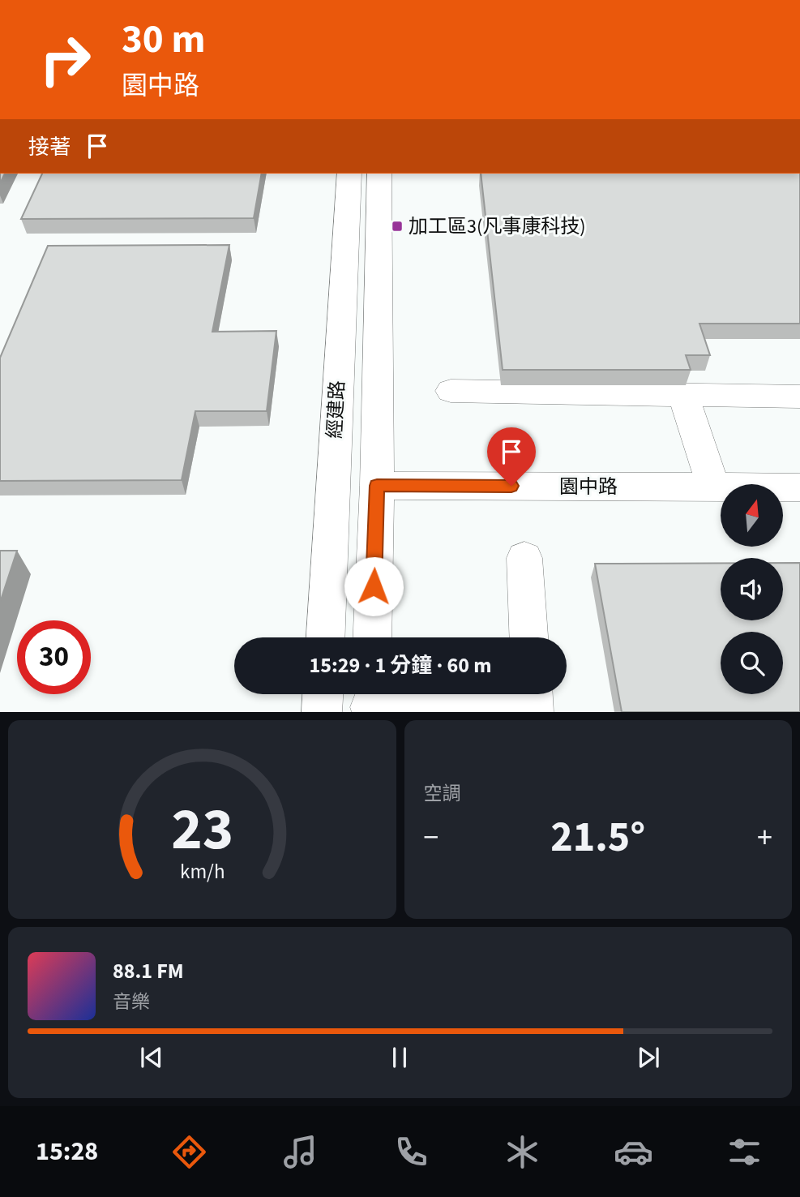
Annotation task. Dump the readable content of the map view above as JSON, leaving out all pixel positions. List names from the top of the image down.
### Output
{
  "streets": {
    "street": ["經建路", "園中路"]
  },
  "crossings": [
    ["經建路", "園中路"]
  ],
  "places": {
    "transit": ["加工區3(凡事康科技)"]
  },
  "north": "top",
  "page": {
    "turn": ["30 m", "園中路"],
    "then": "接著",
    "limit": "30",
    "trip": "15:29 · 1 分鐘 · 60 m",
    "tile": "空調",
    "heat": ["−", "21.5°", "+"],
    "song": ["88.1 FM", "音樂"],
    "tabs": "15:28",
    "gauge": ["23", "km/h"]
  }
}
